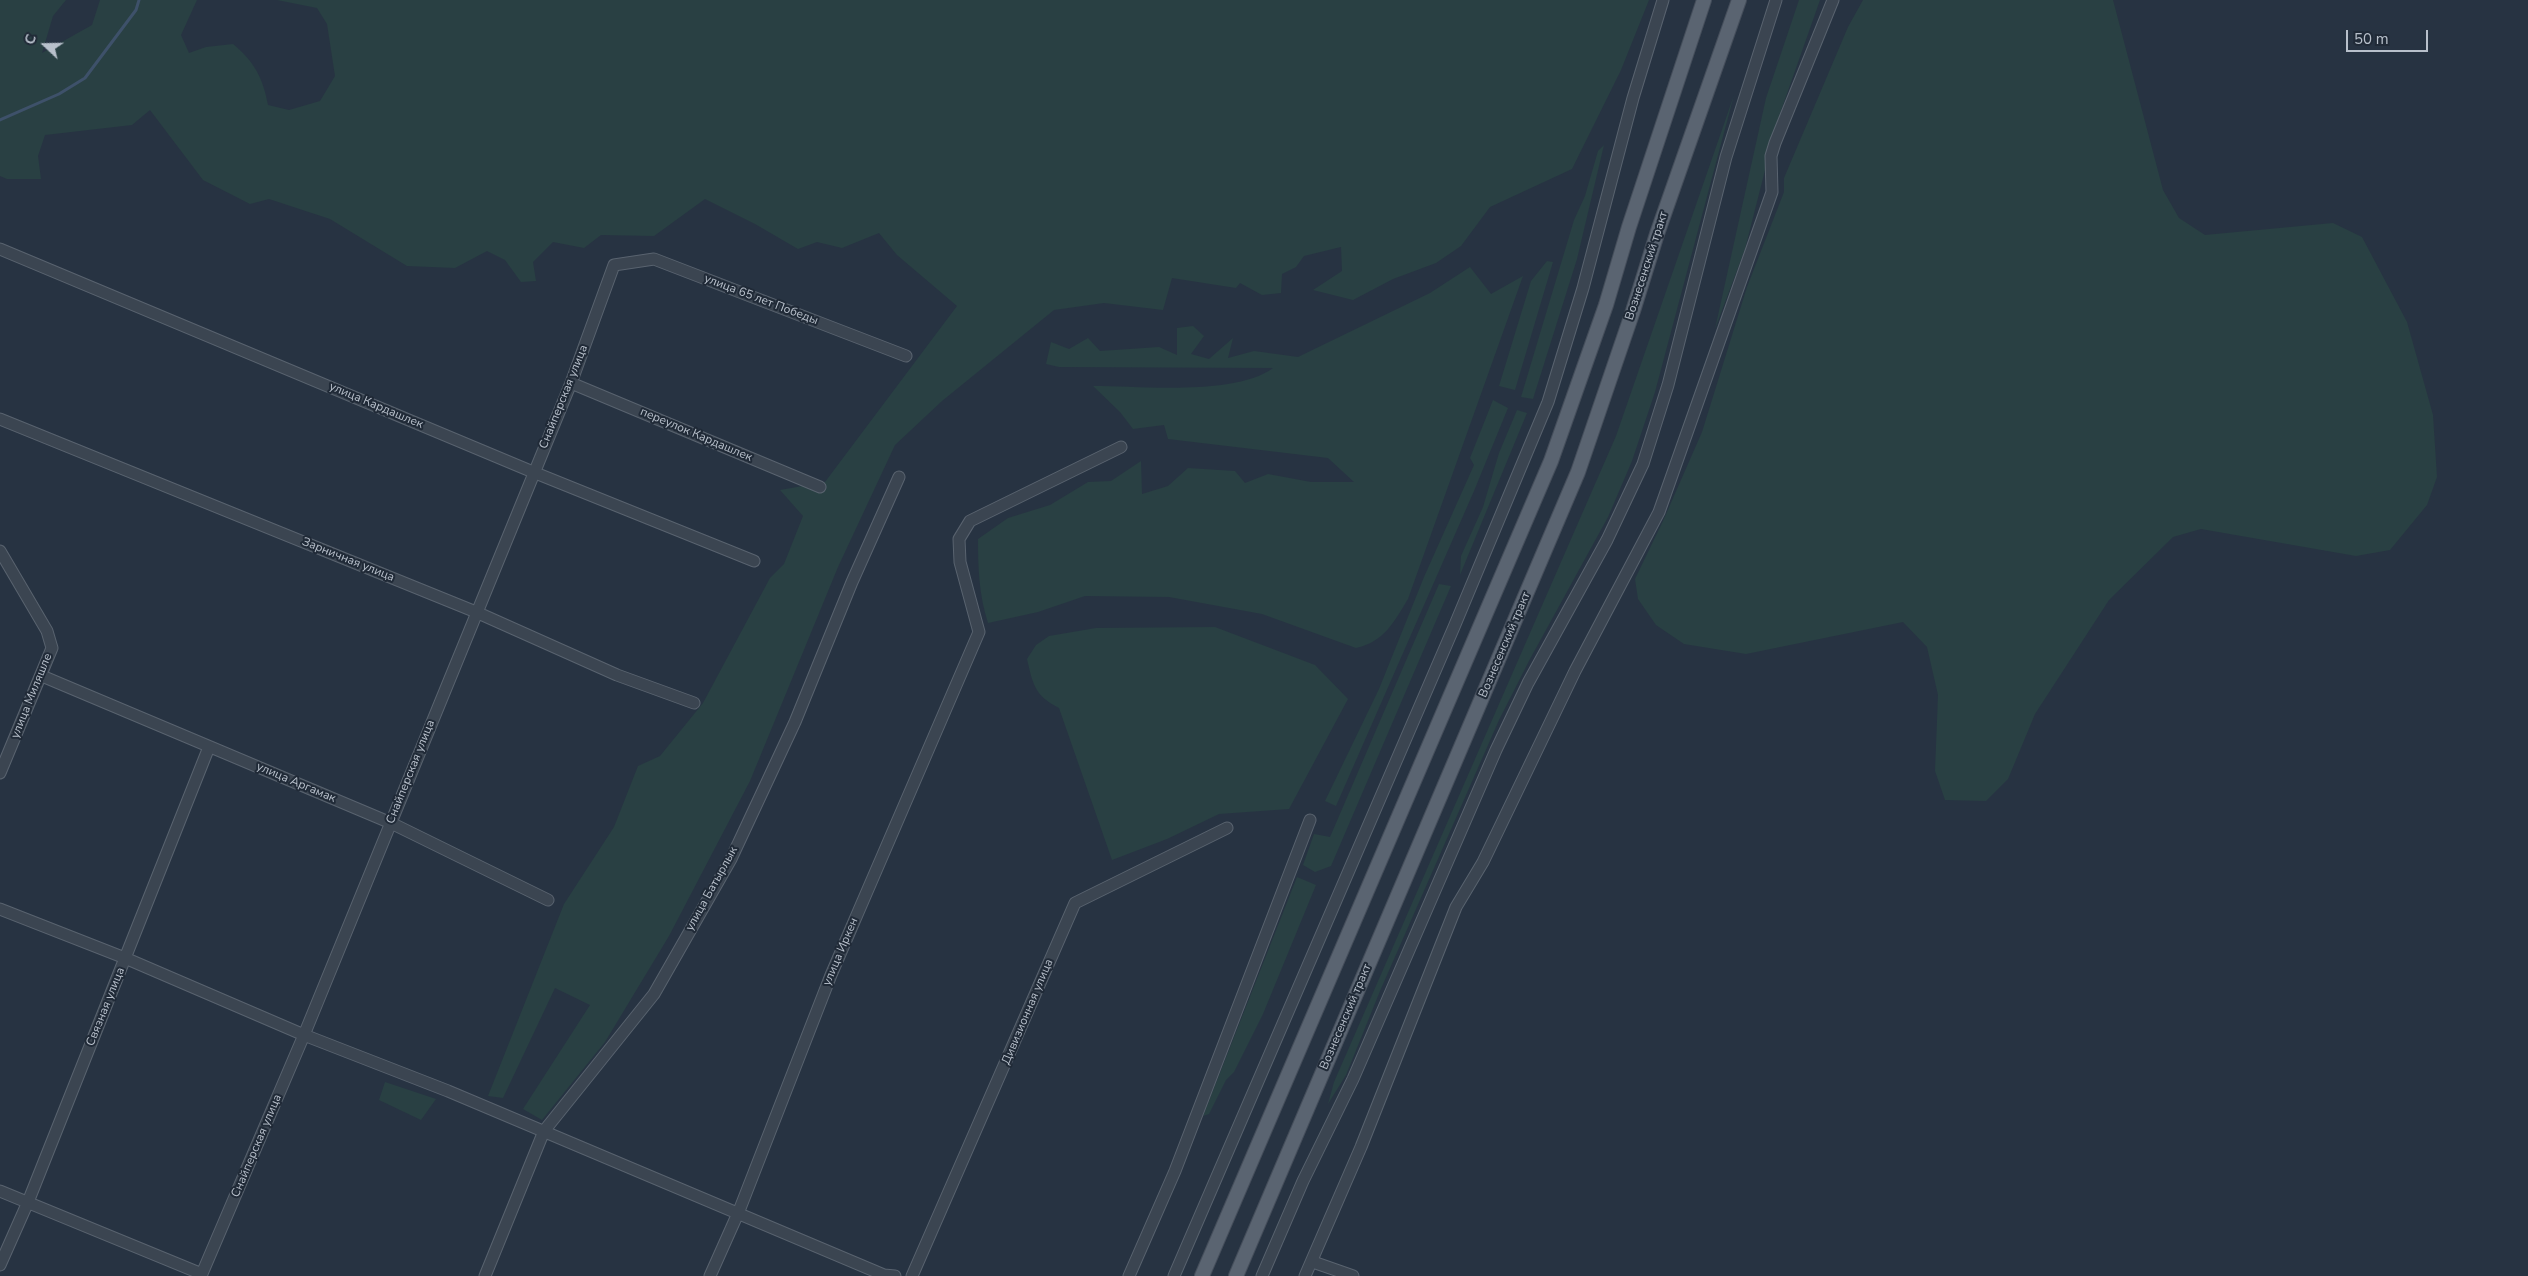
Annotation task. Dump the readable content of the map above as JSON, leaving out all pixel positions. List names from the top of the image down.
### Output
{
  "streets": {
    "main road": ["Вознесенский тракт"],
    "street": [
      "улица 65 лет Победы",
      "Снайперская улица",
      "улица Кардашлек",
      "переулок Кардашлек",
      "Зарничная улица",
      "улица Миляшле",
      "улица Аргамак",
      "улица Батырлык",
      "улица Иркен",
      "Связная улица",
      "Дивизионная улица"
    ]
  },
  "crossings": [
    ["улица 65 лет Победы", "Снайперская улица"],
    ["Снайперская улица", "улица Кардашлек"],
    ["Снайперская улица", "переулок Кардашлек"],
    ["Снайперская улица", "Зарничная улица"],
    ["Снайперская улица", "улица Аргамак"],
    ["улица Миляшле", "улица Аргамак"],
    ["улица Аргамак", "Связная улица"]
  ],
  "scale_bar": "50 m",
  "north": "left"
}
